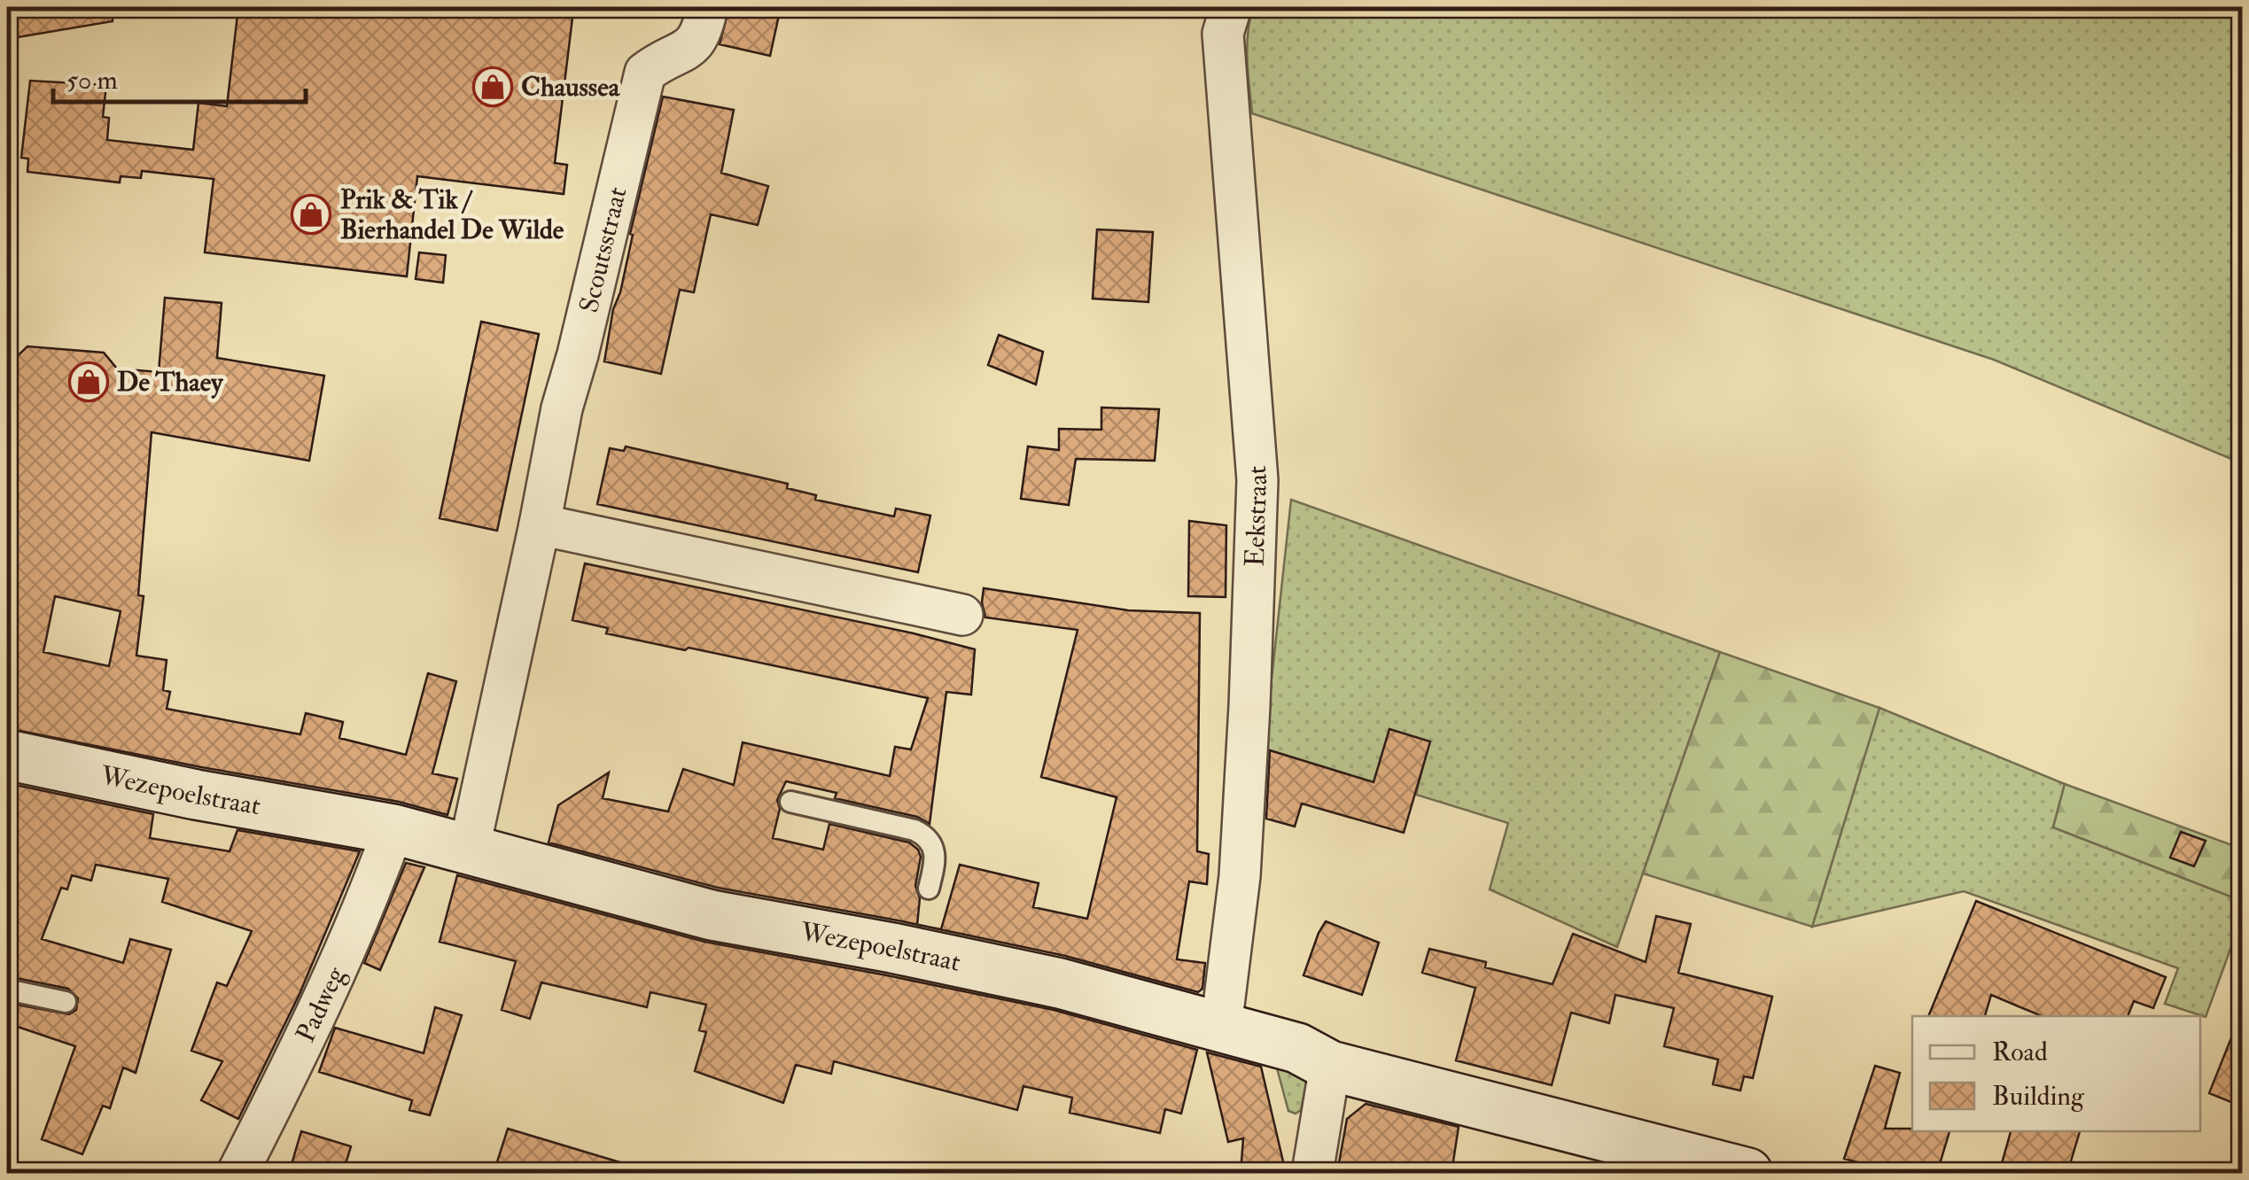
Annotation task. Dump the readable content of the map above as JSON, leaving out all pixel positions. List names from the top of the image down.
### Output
{
  "streets": {
    "street": [
      "Scoutsstraat",
      "Eekstraat",
      "Wezepoelstraat",
      "Padweg"
    ]
  },
  "crossings": [
    ["Scoutsstraat", "Wezepoelstraat"],
    ["Eekstraat", "Wezepoelstraat"],
    ["Wezepoelstraat", "Padweg"]
  ],
  "places": {
    "shop": ["Chaussea", "Prik & Tik / Bierhandel De Wilde", "De Thaey"]
  },
  "legend": ["Road", "Building"],
  "scale_bar": "50 m"
}
